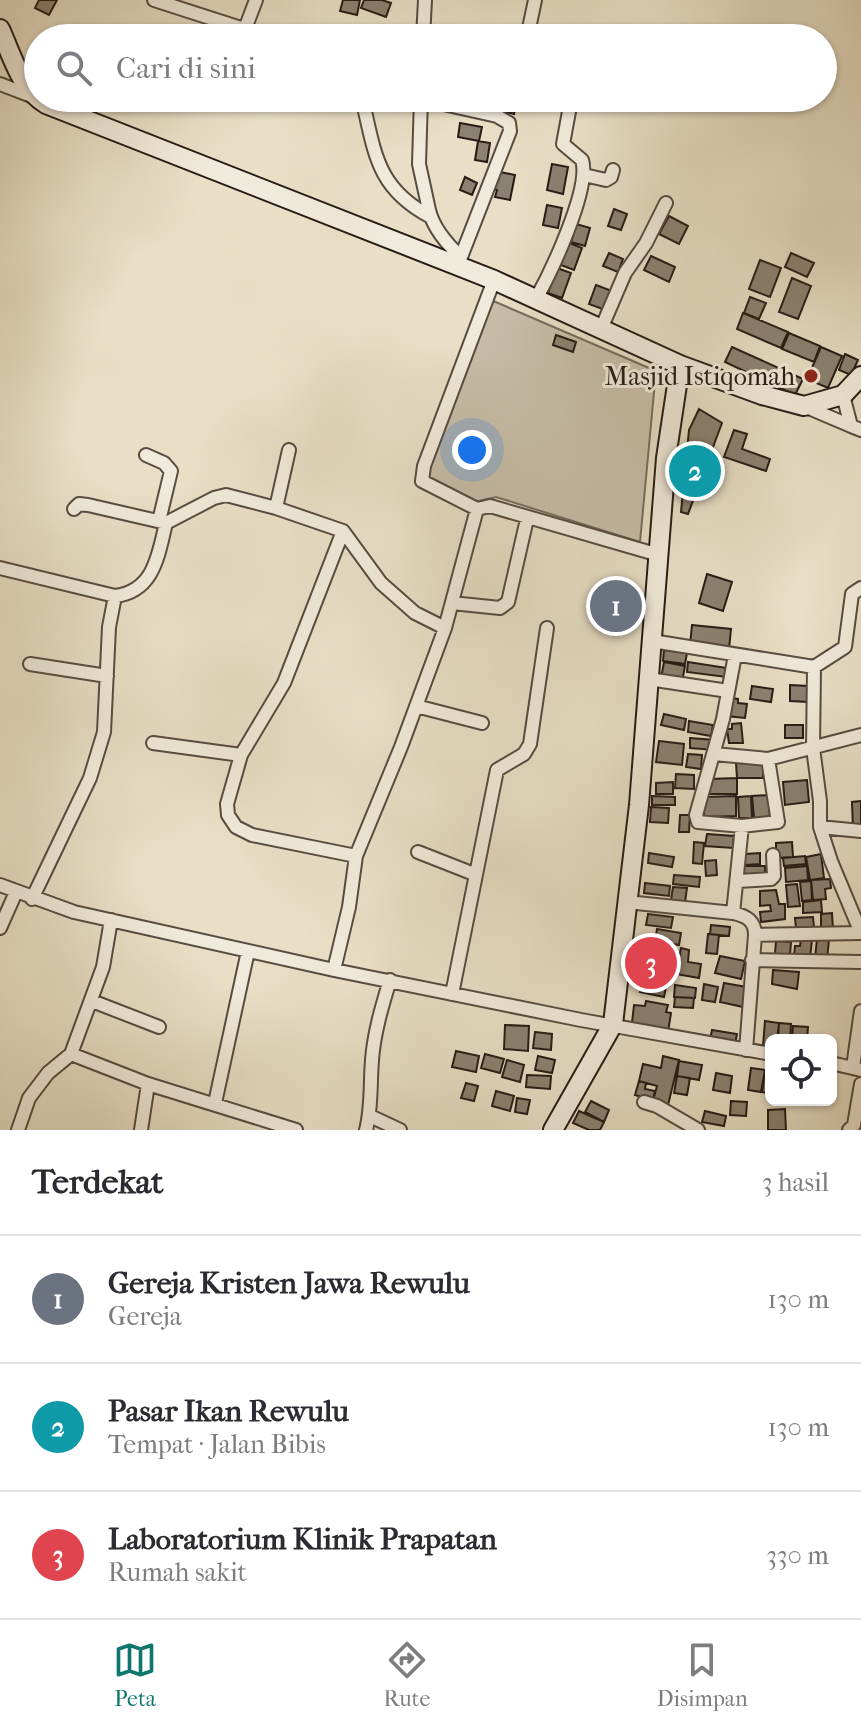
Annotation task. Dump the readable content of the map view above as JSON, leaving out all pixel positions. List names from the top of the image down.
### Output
{
  "places": ["Masjid Istiqomah"],
  "page": {
    "search": "Cari di sini",
    "pins": ["2", "1", "3"],
    "heading": ["Terdekat", "3 hasil"],
    "list": [
      {
        "mark": "1",
        "name": "Gereja Kristen Jawa Rewulu",
        "note": "Gereja",
        "value": "130 m"
      },
      {
        "mark": "2",
        "name": "Pasar Ikan Rewulu",
        "note": "Tempat · Jalan Bibis",
        "value": "130 m"
      },
      {
        "mark": "3",
        "name": "Laboratorium Klinik Prapatan",
        "note": "Rumah sakit",
        "value": "330 m"
      }
    ],
    "nav": ["Peta", "Rute", "Disimpan"]
  }
}
